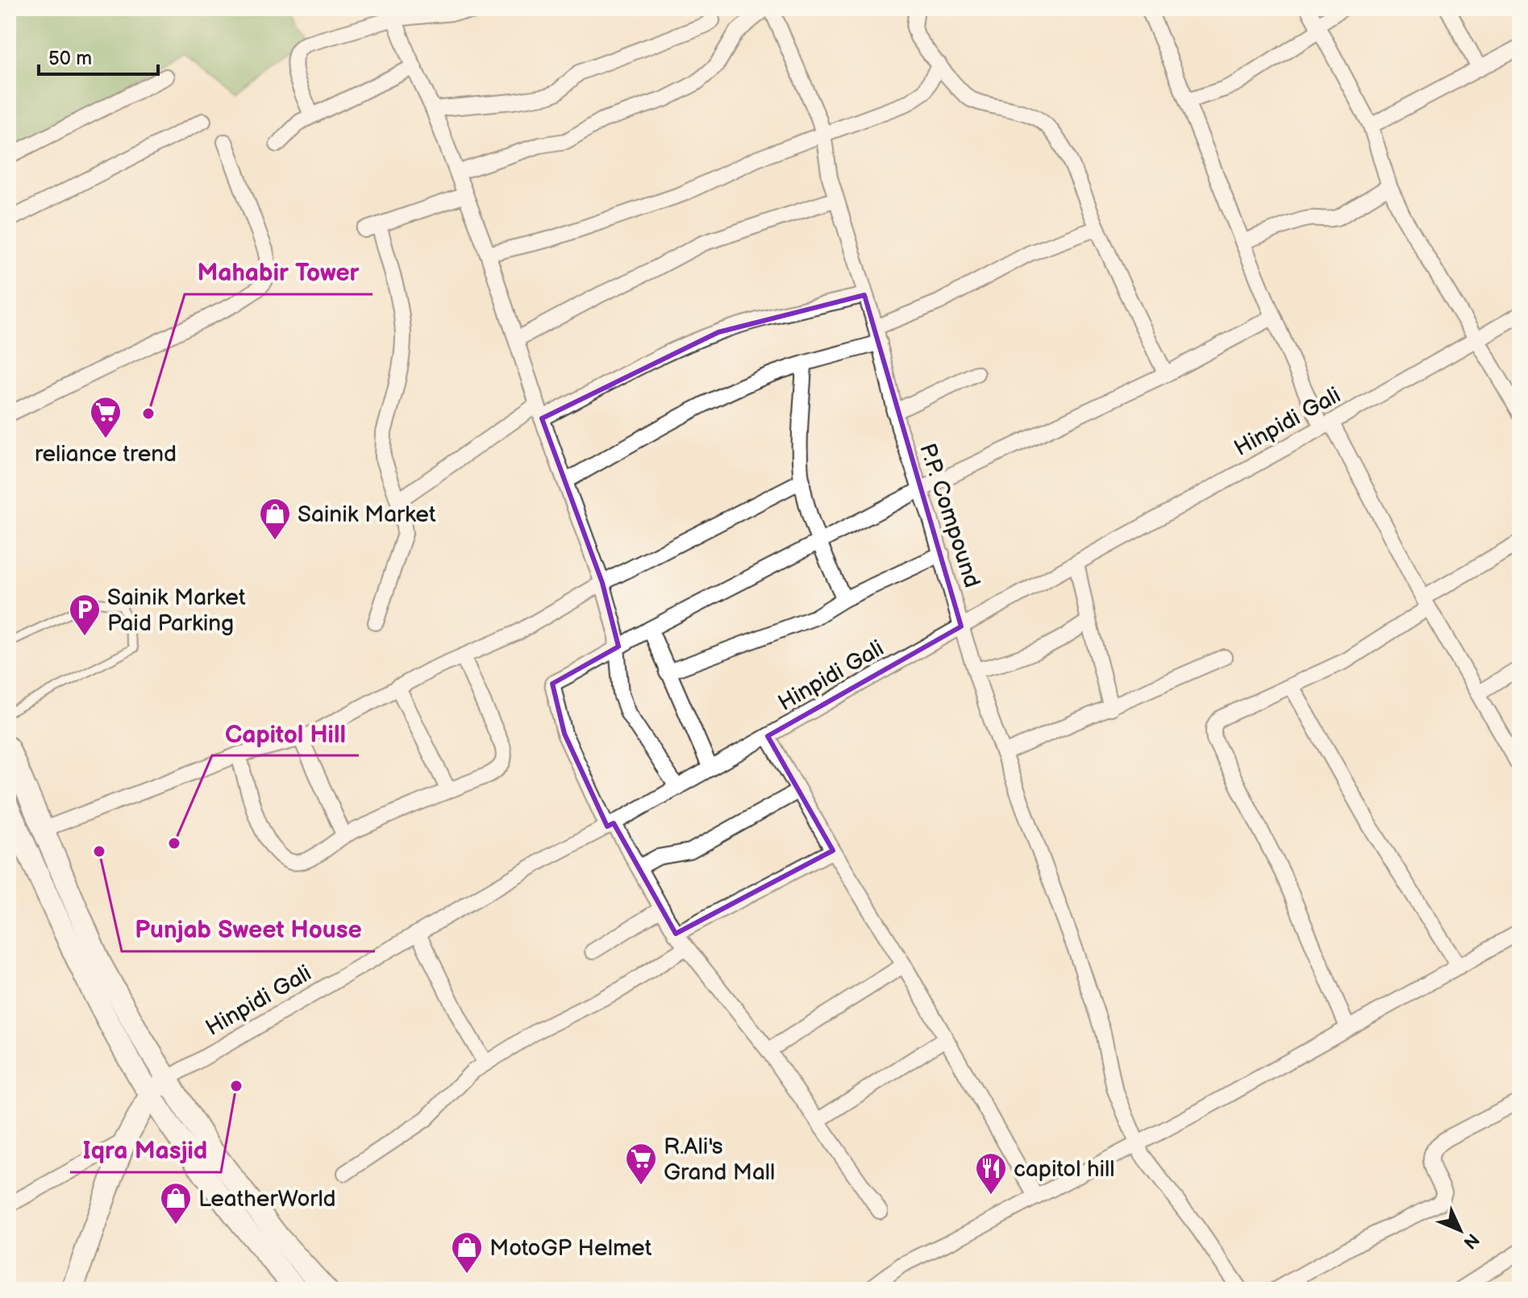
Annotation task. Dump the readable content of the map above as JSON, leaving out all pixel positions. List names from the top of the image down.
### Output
{
  "streets": {
    "street": ["Hinpidi Gali", "P.P. Compound"]
  },
  "crossings": [
    ["Hinpidi Gali", "P.P. Compound"]
  ],
  "places": {
    "other": [
      "Mahabir Tower",
      "Capitol Hill",
      "Punjab Sweet House",
      "Iqra Masjid"
    ],
    "supermarket": ["reliance trend", "R.Ali's Grand Mall"],
    "shop": ["Sainik Market", "LeatherWorld", "MotoGP Helmet"],
    "parking": ["Sainik Market Paid Parking"],
    "restaurant": ["capitol hill"]
  },
  "scale_bar": "50 m",
  "north": "bottom right"
}
